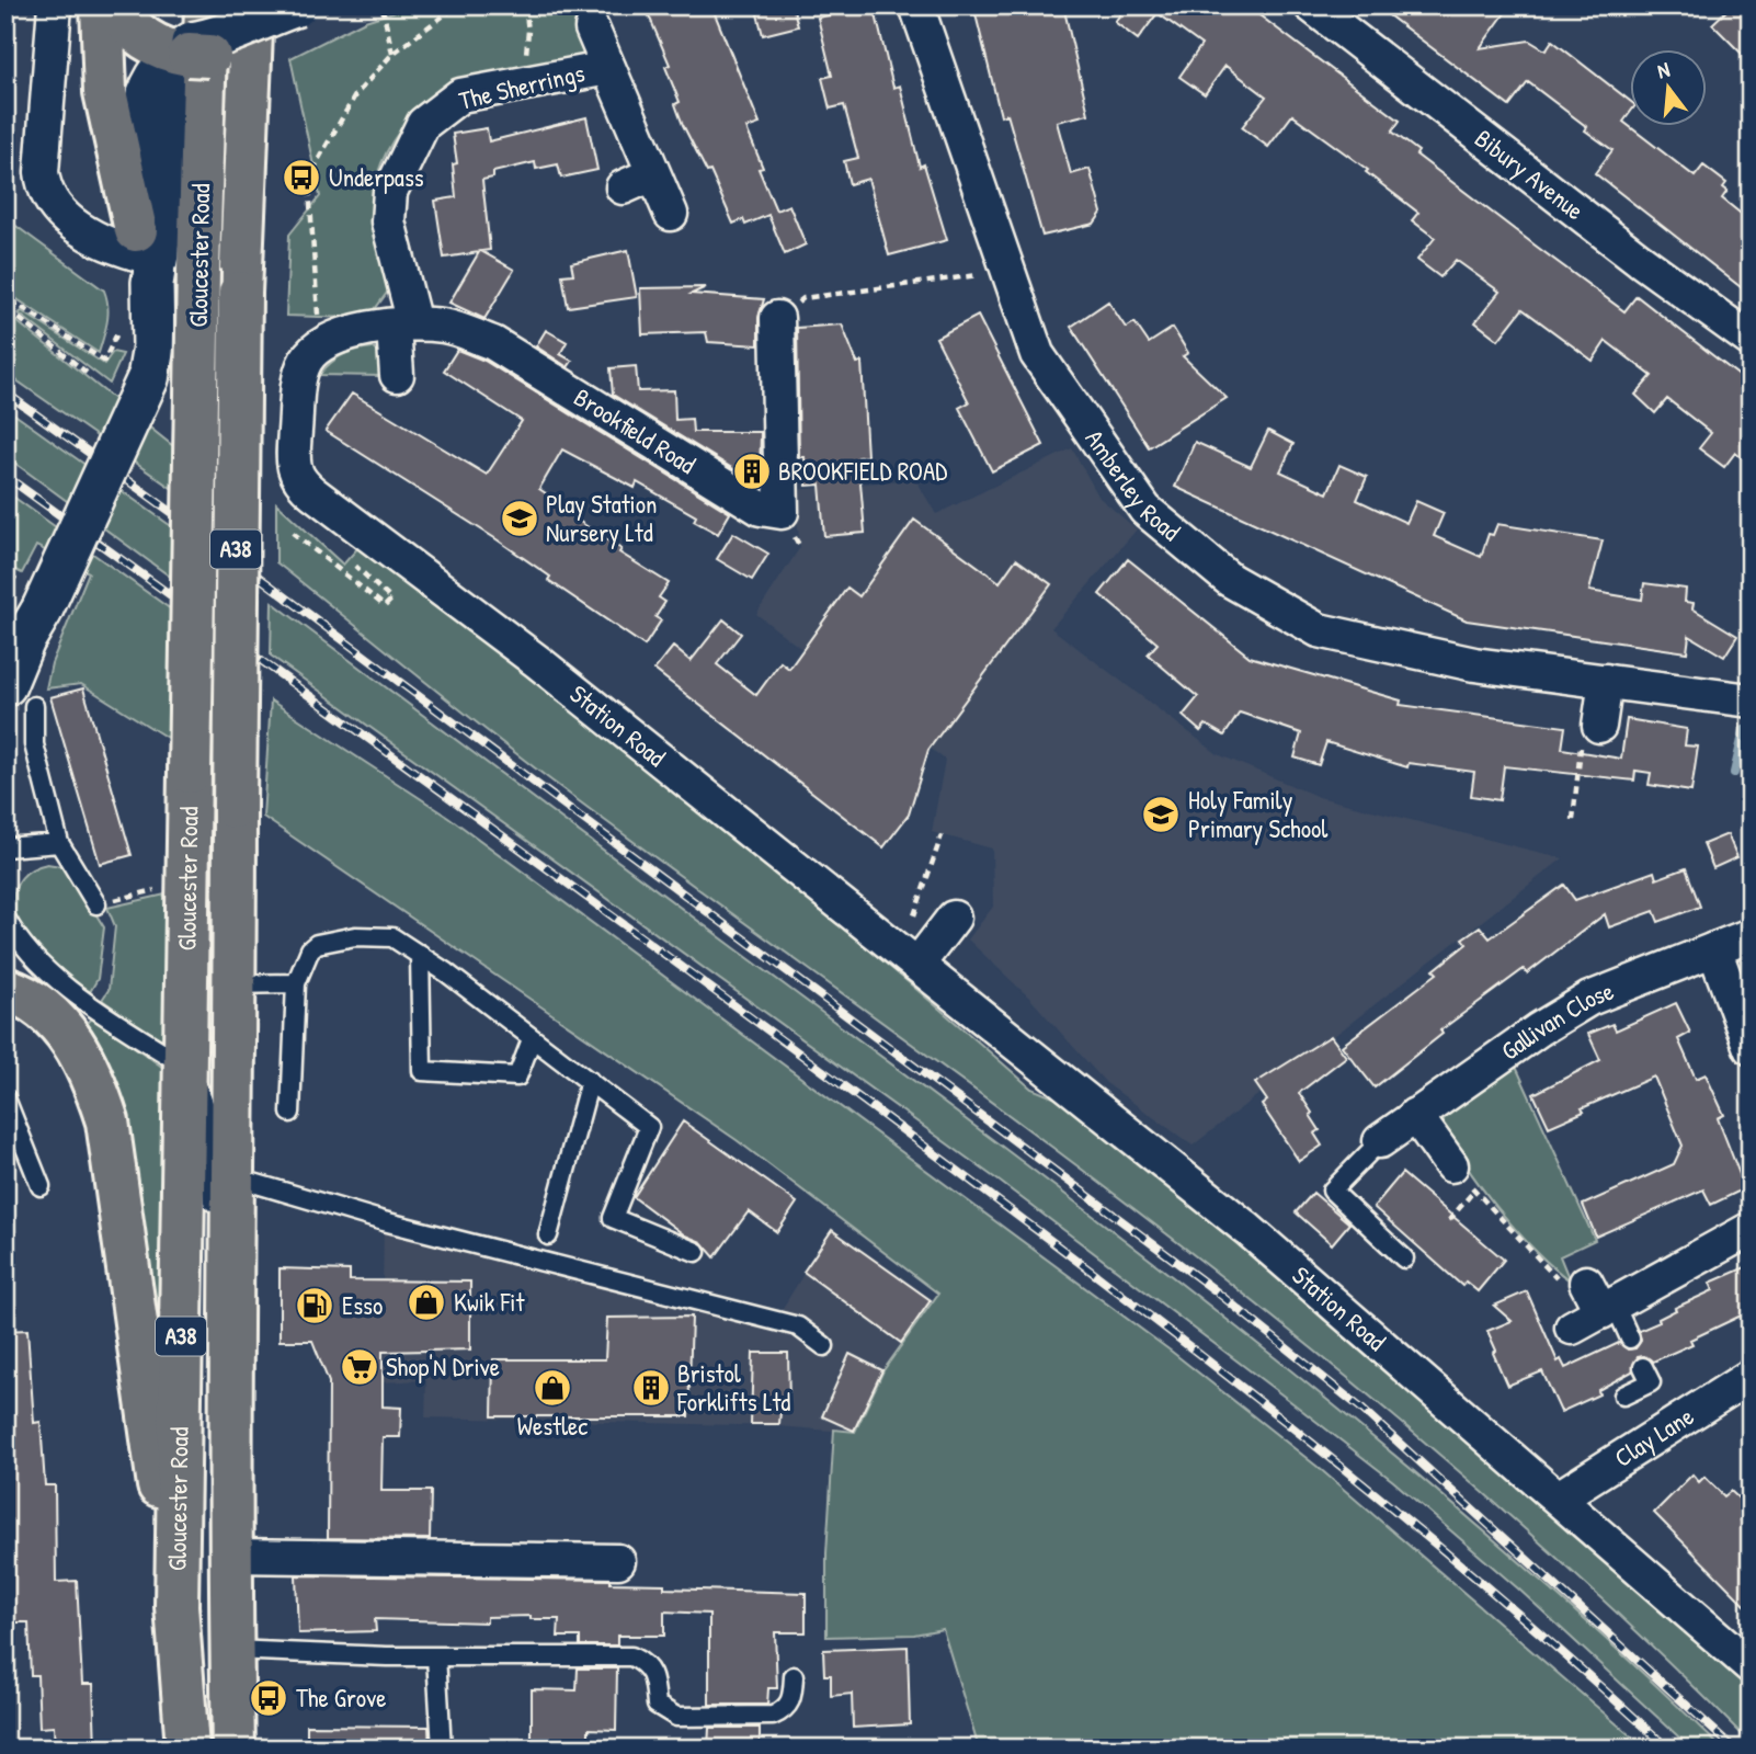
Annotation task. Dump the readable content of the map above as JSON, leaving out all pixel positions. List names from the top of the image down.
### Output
{
  "streets": {
    "main road": ["Gloucester Road", "A38"],
    "street": [
      "The Sherrings",
      "Bibury Avenue",
      "Brookfield Road",
      "Amberley Road",
      "Station Road",
      "Gallivan Close",
      "Clay Lane"
    ]
  },
  "crossings": [
    ["The Sherrings", "Brookfield Road"],
    ["Brookfield Road", "Station Road"],
    ["Station Road", "Clay Lane"]
  ],
  "places": {
    "bus stop": ["Underpass", "The Grove"],
    "building": ["BROOKFIELD ROAD", "Bristol Forklifts Ltd"],
    "school or university": ["Play Station Nursery Ltd", "Holy Family Primary School"],
    "shop": ["Kwik Fit", "Westlec"],
    "fuel station": ["Esso"],
    "supermarket": ["Shop'N Drive"]
  },
  "north": "top"
}
